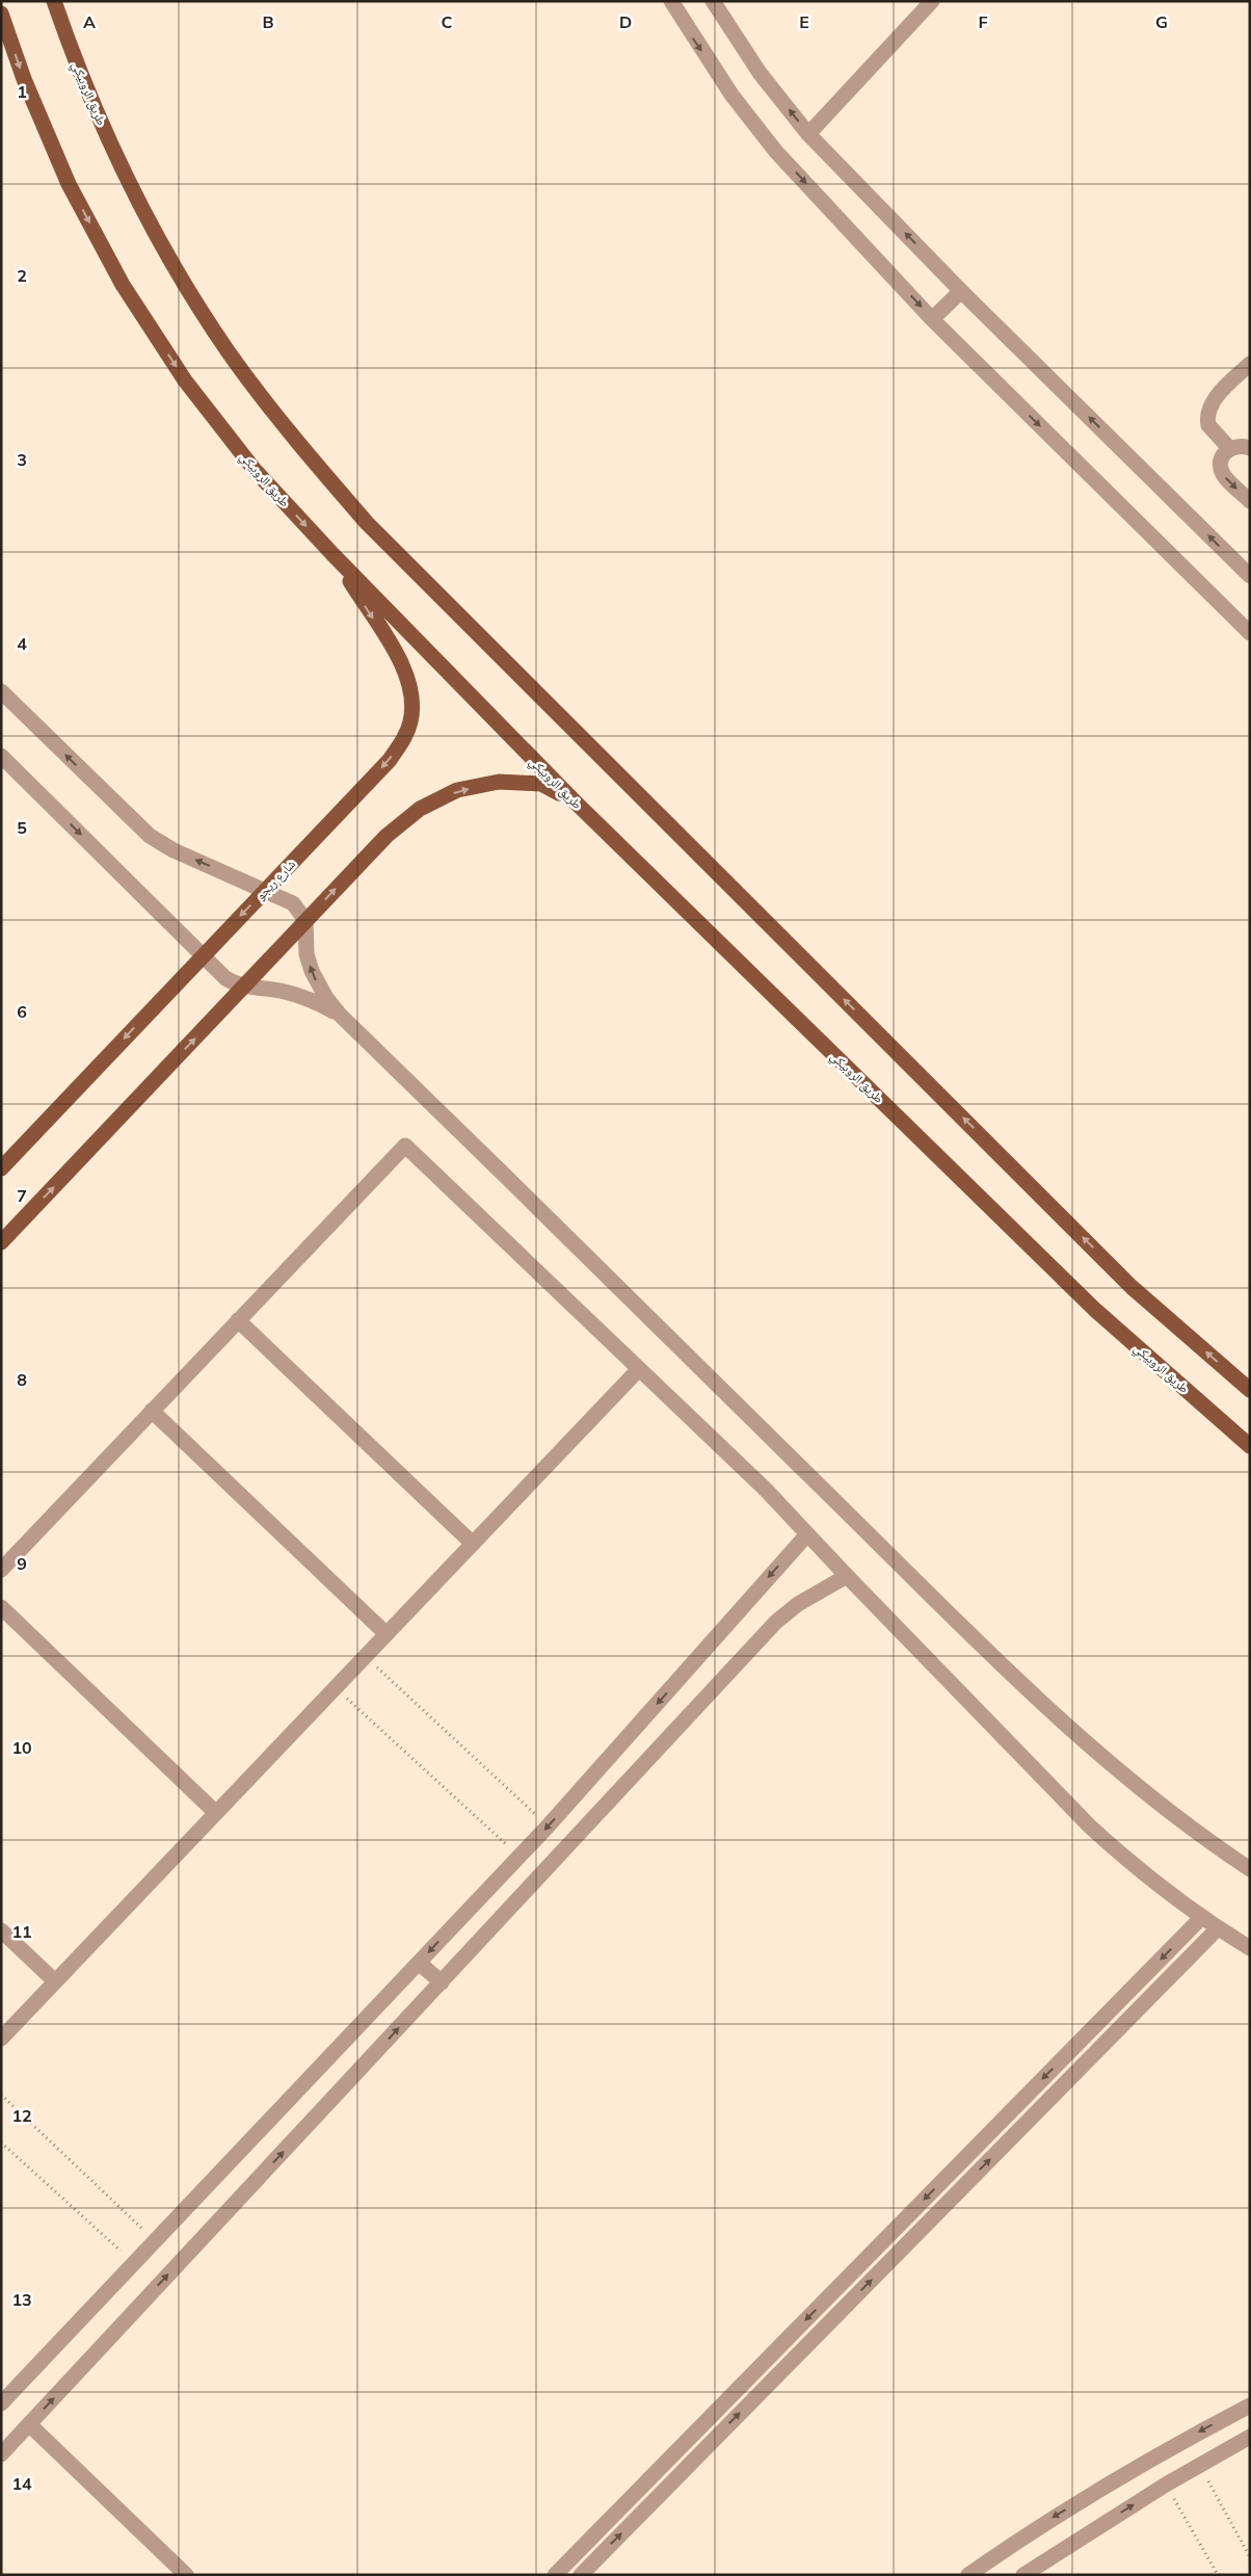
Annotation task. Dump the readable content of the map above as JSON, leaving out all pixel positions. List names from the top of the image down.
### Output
{
  "streets": {
    "main road": ["طريق الروبيكي", "شارع ريجو"]
  },
  "crossings": [
    ["طريق الروبيكي", "شارع ريجو"]
  ],
  "grid": {
    "columns": [
      "A",
      "B",
      "C",
      "D",
      "E",
      "F",
      "G"
    ],
    "rows": [
      "1",
      "2",
      "3",
      "4",
      "5",
      "6",
      "7",
      "8",
      "9",
      "10",
      "11",
      "12",
      "13",
      "14"
    ]
  }
}
